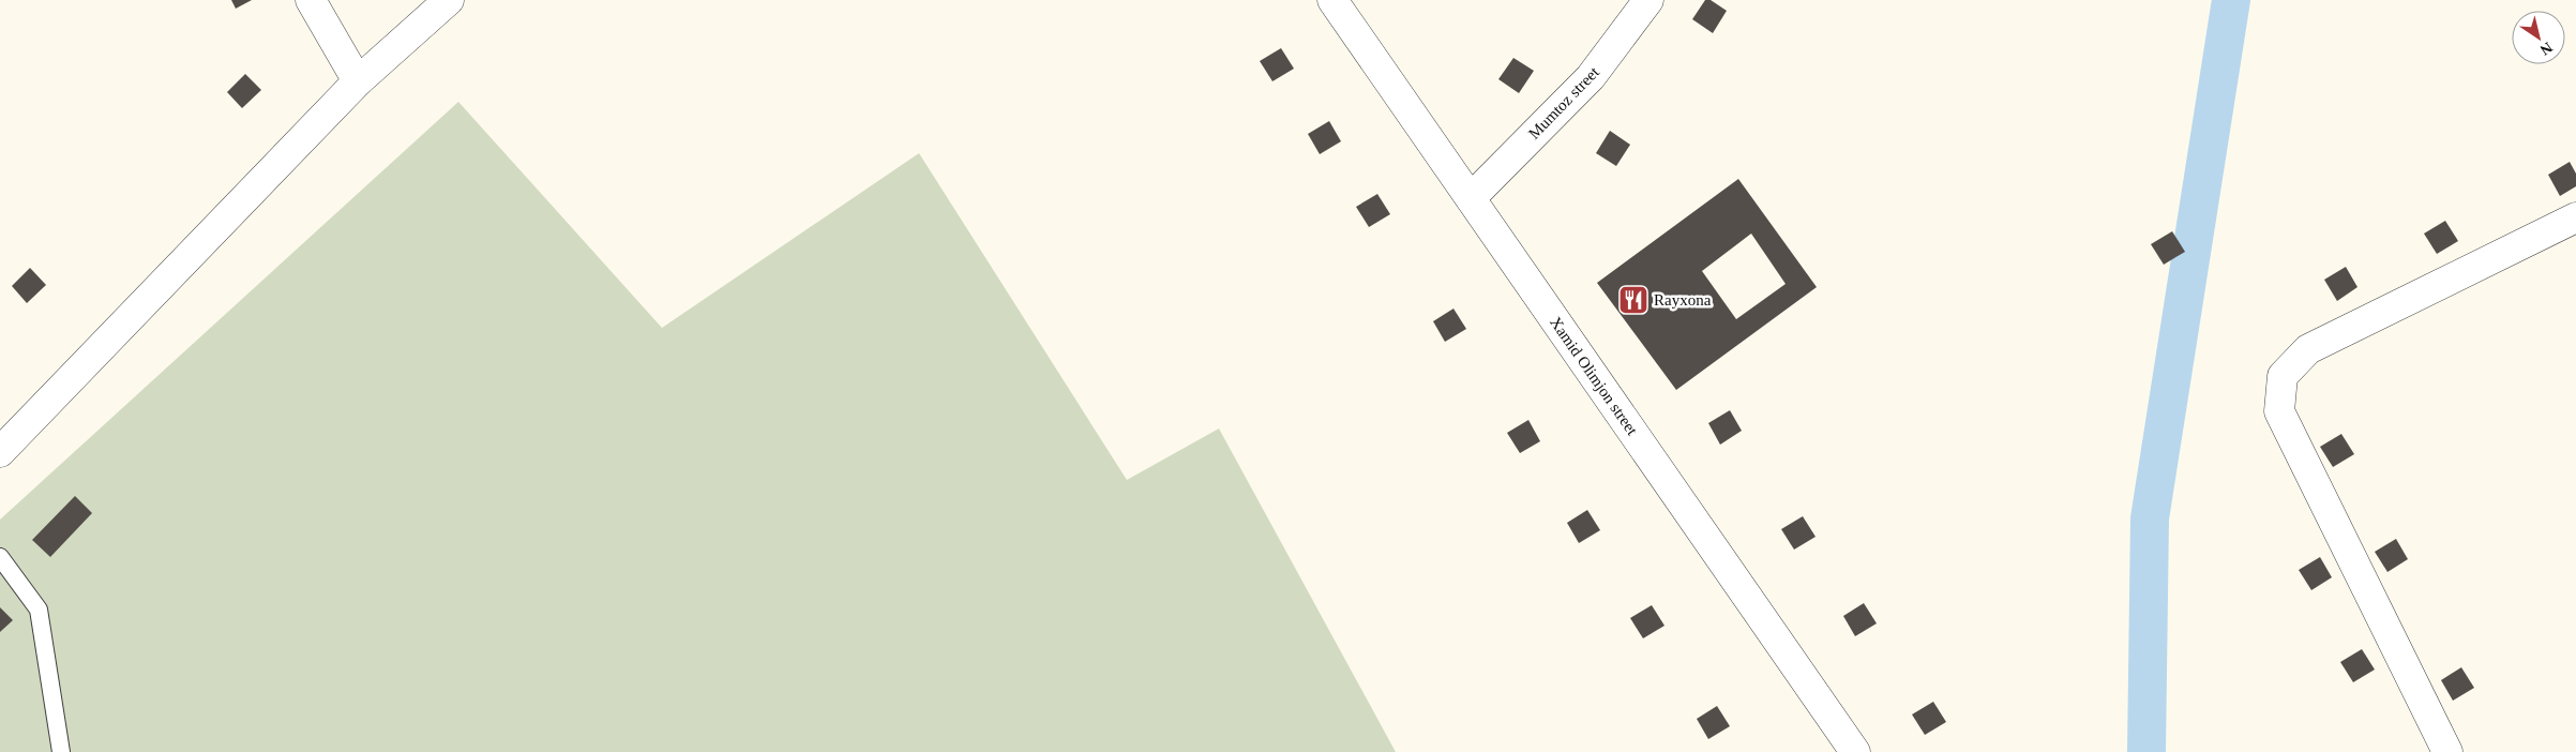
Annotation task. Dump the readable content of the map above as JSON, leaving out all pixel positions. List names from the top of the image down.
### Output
{
  "streets": {
    "street": ["Mumtoz street", "Xamid Olimjon street"]
  },
  "crossings": [
    ["Mumtoz street", "Xamid Olimjon street"]
  ],
  "places": {
    "restaurant": ["Rayxona"]
  },
  "north": "bottom right"
}
